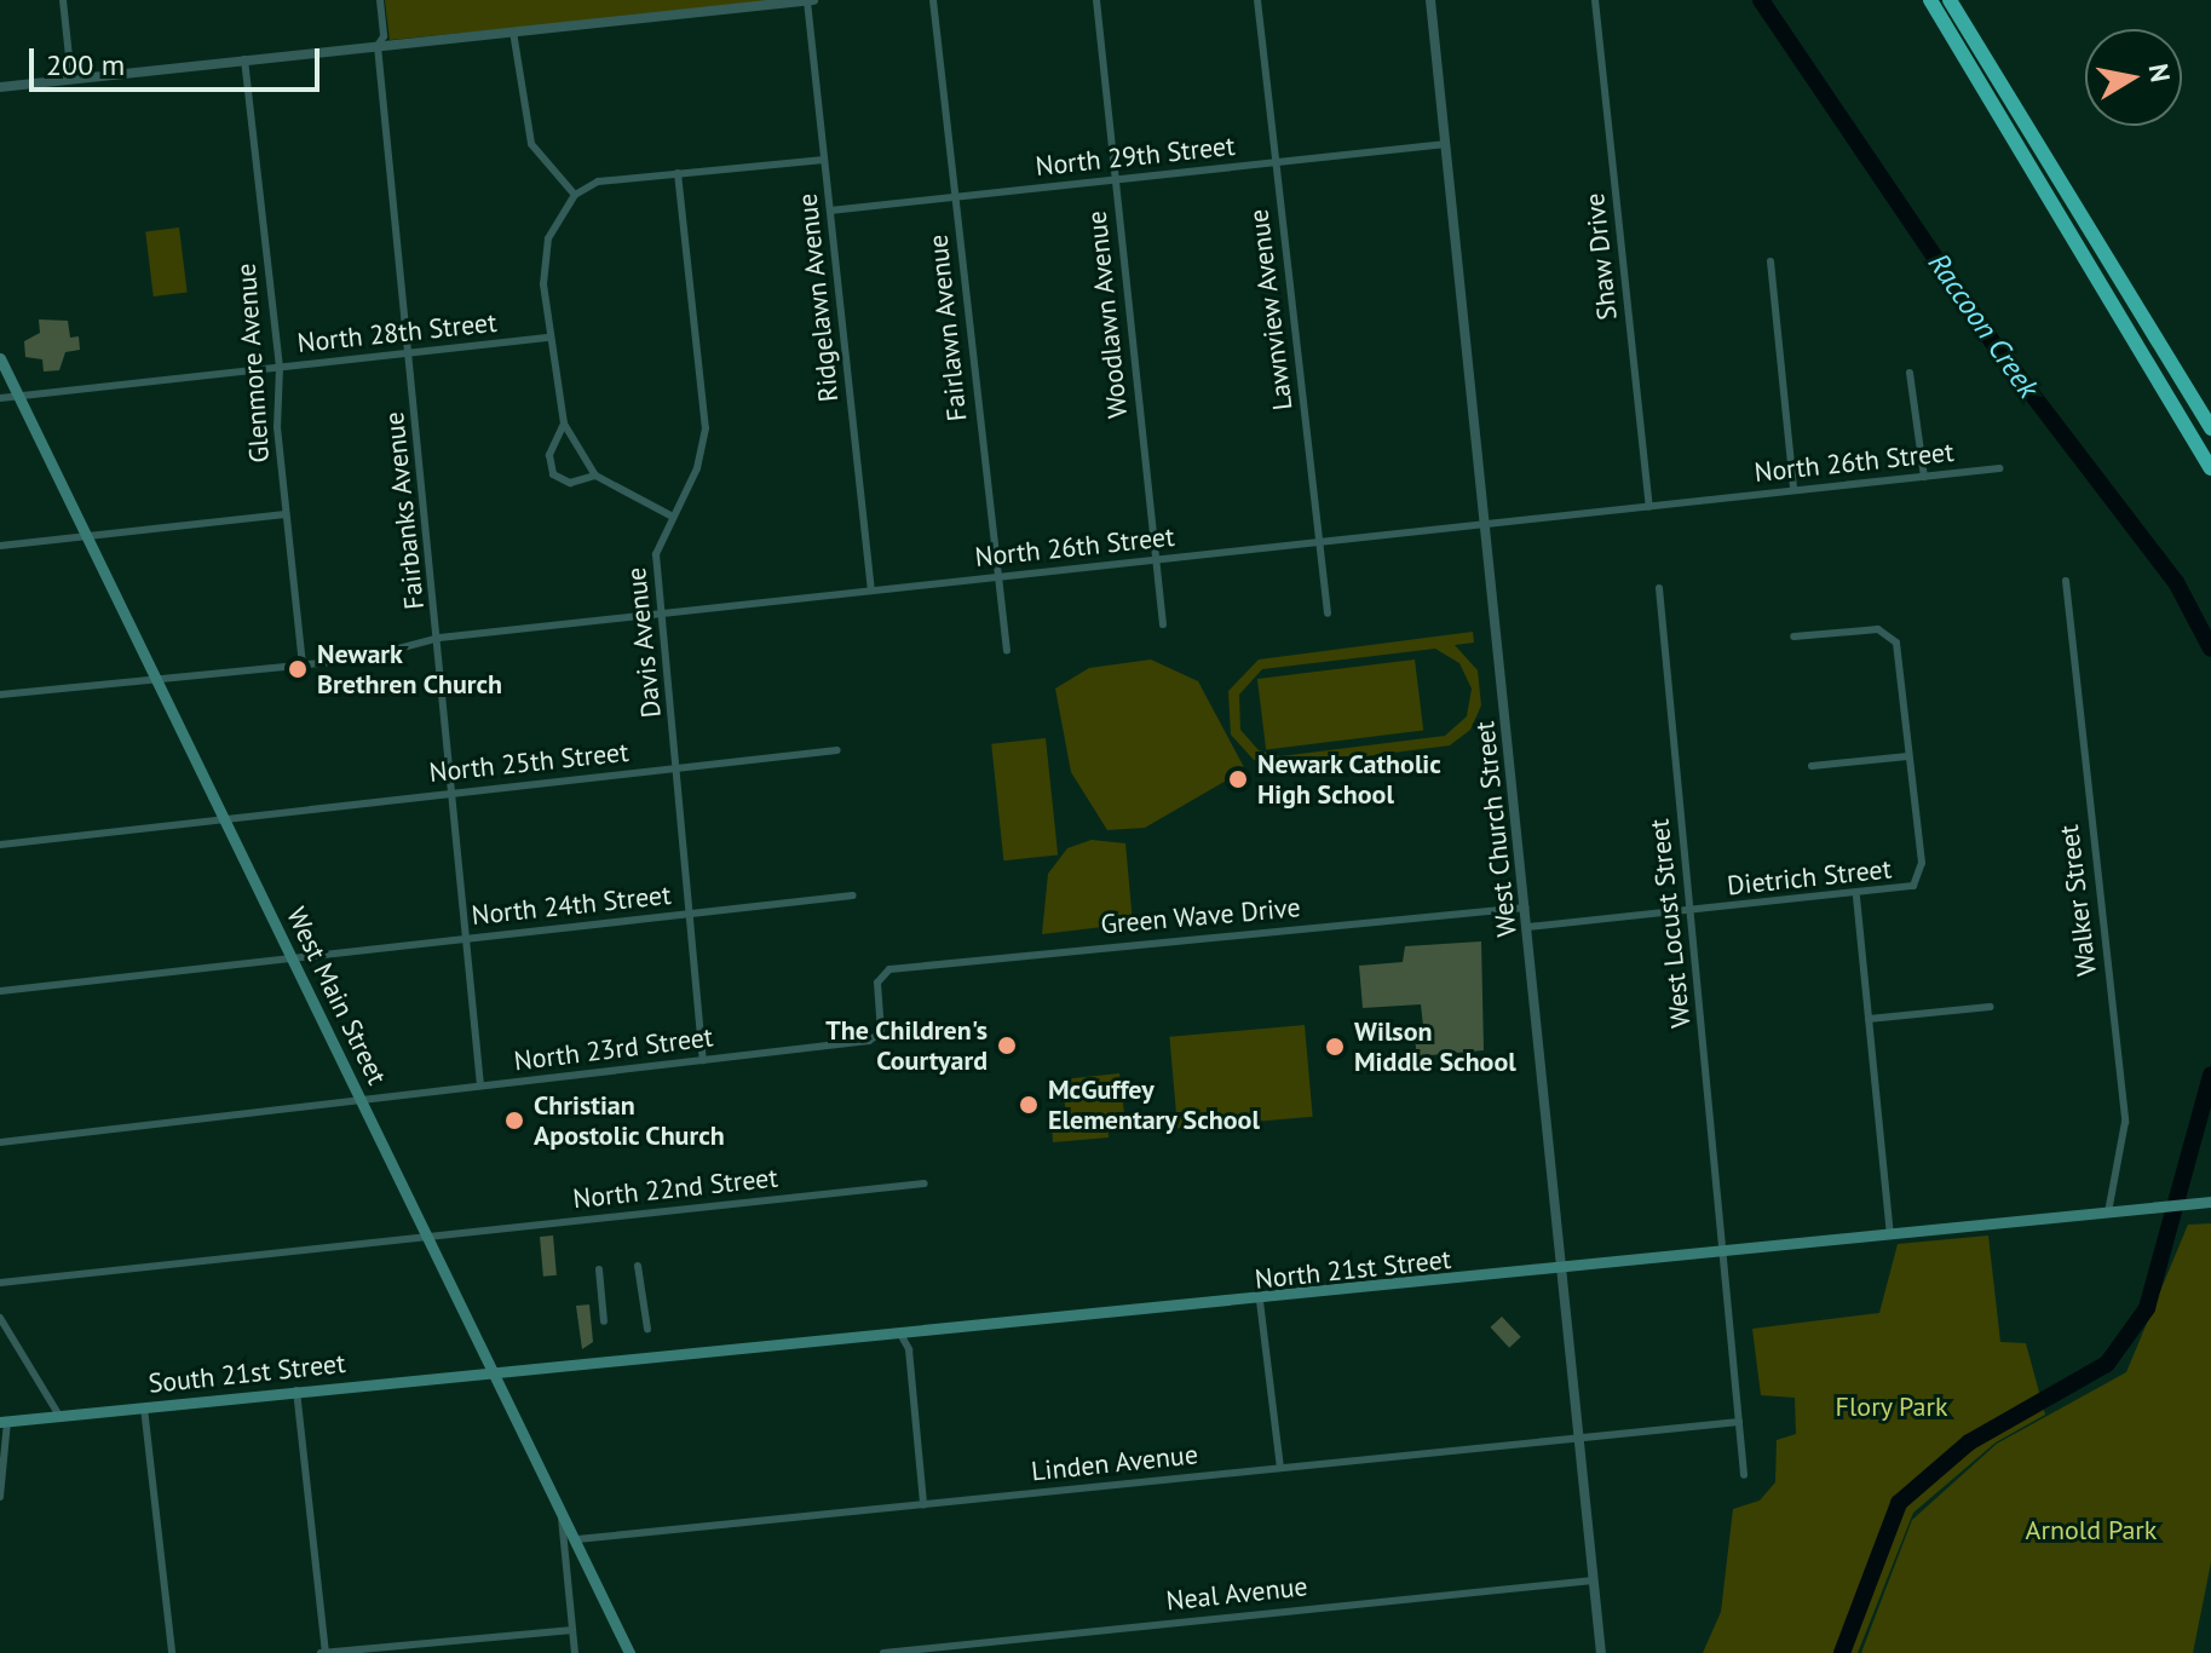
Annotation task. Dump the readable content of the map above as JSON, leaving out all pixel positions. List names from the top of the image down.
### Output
{
  "streets": {
    "main road": ["West Main Street", "North 21st Street", "South 21st Street"],
    "street": [
      "North 29th Street",
      "Shaw Drive",
      "Ridgelawn Avenue",
      "Lawnview Avenue",
      "Woodlawn Avenue",
      "Fairlawn Avenue",
      "North 28th Street",
      "Glenmore Avenue",
      "North 26th Street",
      "Fairbanks Avenue",
      "Davis Avenue",
      "North 25th Street",
      "West Church Street",
      "Dietrich Street",
      "Walker Street",
      "North 24th Street",
      "Green Wave Drive",
      "West Locust Street",
      "North 23rd Street",
      "North 22nd Street",
      "Linden Avenue",
      "Neal Avenue"
    ]
  },
  "crossings": [
    ["North 29th Street", "Ridgelawn Avenue"],
    ["North 29th Street", "Lawnview Avenue"],
    ["North 29th Street", "Woodlawn Avenue"],
    ["North 29th Street", "Fairlawn Avenue"],
    ["North 29th Street", "West Church Street"],
    ["Shaw Drive", "North 26th Street"],
    ["Ridgelawn Avenue", "North 26th Street"],
    ["Lawnview Avenue", "North 26th Street"],
    ["Woodlawn Avenue", "North 26th Street"],
    ["Fairlawn Avenue", "North 26th Street"],
    ["North 28th Street", "Glenmore Avenue"],
    ["North 28th Street", "Fairbanks Avenue"],
    ["North 28th Street", "West Main Street"],
    ["Glenmore Avenue", "North 26th Street"],
    ["North 26th Street", "Fairbanks Avenue"],
    ["North 26th Street", "Davis Avenue"],
    ["North 26th Street", "West Church Street"],
    ["North 26th Street", "West Main Street"],
    ["Fairbanks Avenue", "North 25th Street"],
    ["Fairbanks Avenue", "North 24th Street"],
    ["Fairbanks Avenue", "North 23rd Street"],
    ["Davis Avenue", "North 25th Street"],
    ["Davis Avenue", "North 24th Street"],
    ["Davis Avenue", "North 23rd Street"],
    ["North 25th Street", "West Main Street"],
    ["West Church Street", "Dietrich Street"],
    ["West Church Street", "Green Wave Drive"],
    ["West Church Street", "North 21st Street"],
    ["West Church Street", "Linden Avenue"],
    ["West Church Street", "Neal Avenue"],
    ["Dietrich Street", "West Locust Street"],
    ["Walker Street", "North 21st Street"],
    ["North 24th Street", "West Main Street"],
    ["Green Wave Drive", "North 23rd Street"],
    ["West Locust Street", "North 21st Street"],
    ["West Locust Street", "Linden Avenue"],
    ["West Main Street", "North 23rd Street"],
    ["West Main Street", "North 22nd Street"],
    ["West Main Street", "North 21st Street"],
    ["West Main Street", "South 21st Street"],
    ["West Main Street", "Linden Avenue"],
    ["North 21st Street", "South 21st Street"]
  ],
  "water": ["Raccoon Creek"],
  "parks": ["Flory Park", "Arnold Park"],
  "places": [
    "Newark Brethren Church",
    "Newark Catholic High School",
    "The Children's Courtyard",
    "Wilson Middle School",
    "McGuffey Elementary School",
    "Christian Apostolic Church"
  ],
  "scale_bar": "200 m",
  "north": "right"
}
